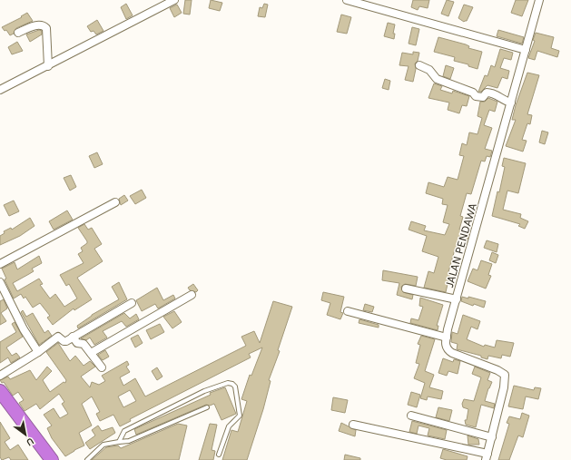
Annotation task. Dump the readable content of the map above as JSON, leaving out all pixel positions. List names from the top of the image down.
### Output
{
  "streets": {
    "street": ["JALAN PENDAWA"]
  },
  "north": "bottom right"
}
